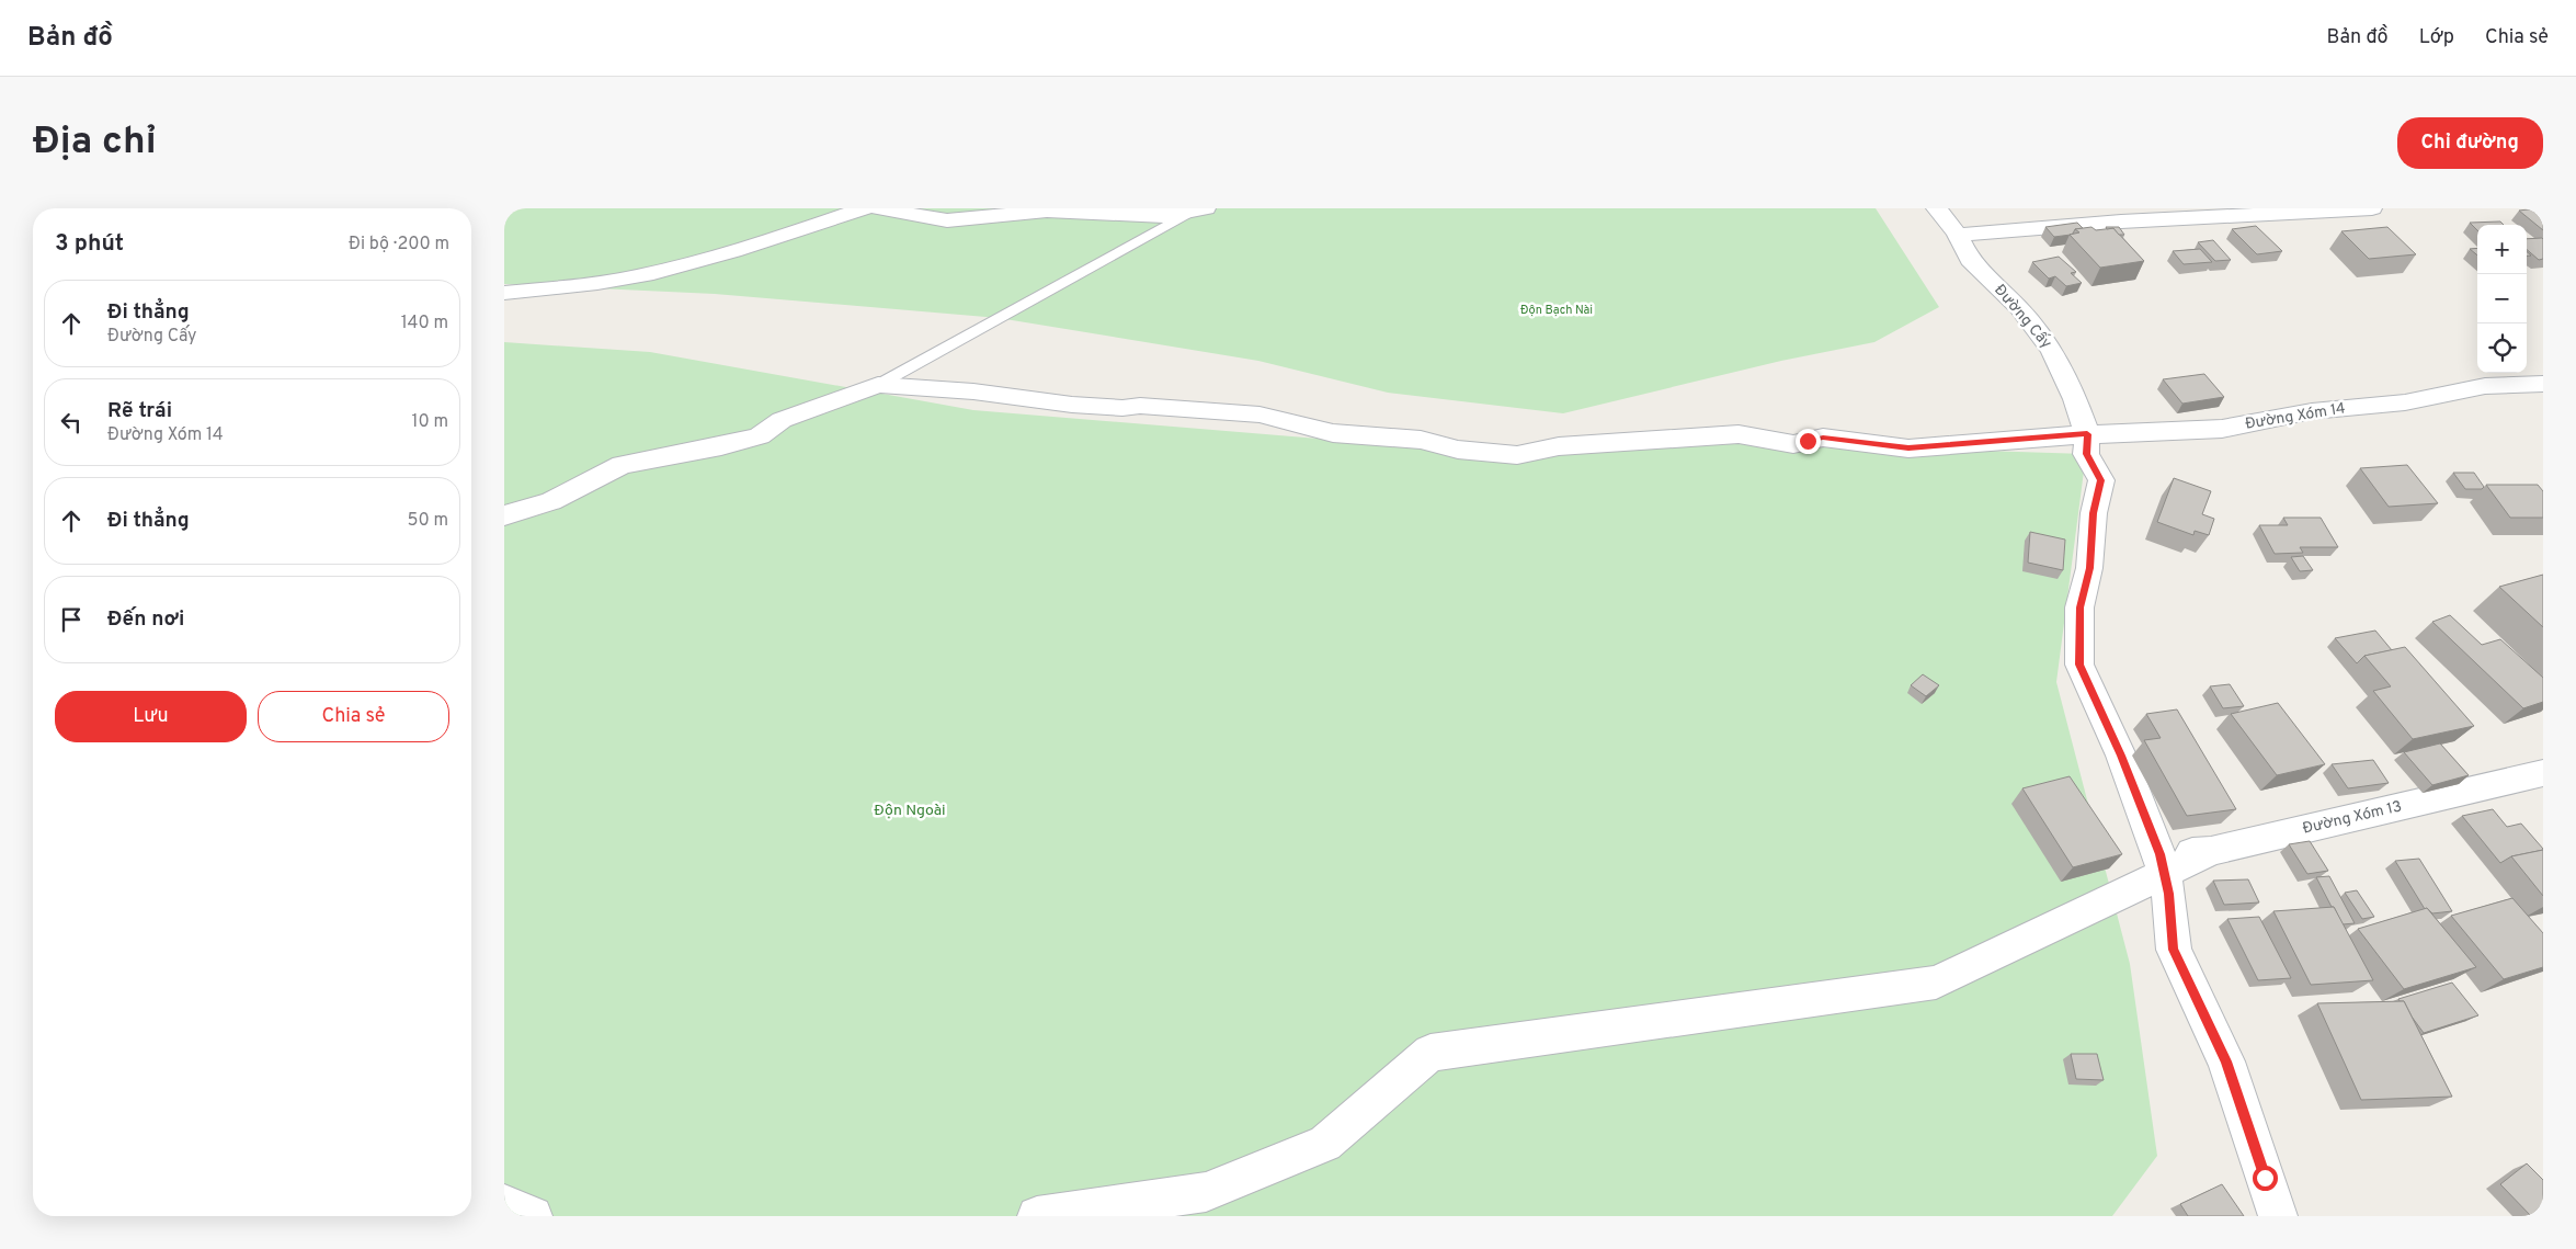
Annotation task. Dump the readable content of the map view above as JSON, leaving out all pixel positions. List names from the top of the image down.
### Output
{
  "streets": {
    "street": ["Đường Cấy", "Đường Xóm 14", "Đường Xóm 13"]
  },
  "crossings": [
    ["Đường Cấy", "Đường Xóm 14"],
    ["Đường Cấy", "Đường Xóm 13"]
  ],
  "parks": ["Độn Bạch Nài", "Độn Ngoài"],
  "page": {
    "header": "Bản đồ",
    "nav": ["Bản đồ", "Lớp", "Chia sẻ"],
    "buttons": [
      "Chỉ đường",
      ["Lưu", "Chia sẻ"]
    ],
    "title": "Địa chỉ",
    "heading": ["3 phút", "Đi bộ · 200 m"],
    "map_buttons": ["+", "−"],
    "list": [
      ["Đi thẳng", "Đường Cấy", "140 m"],
      ["Rẽ trái", "Đường Xóm 14", "10 m"],
      ["Đi thẳng", "50 m"],
      "Đến nơi"
    ]
  }
}
